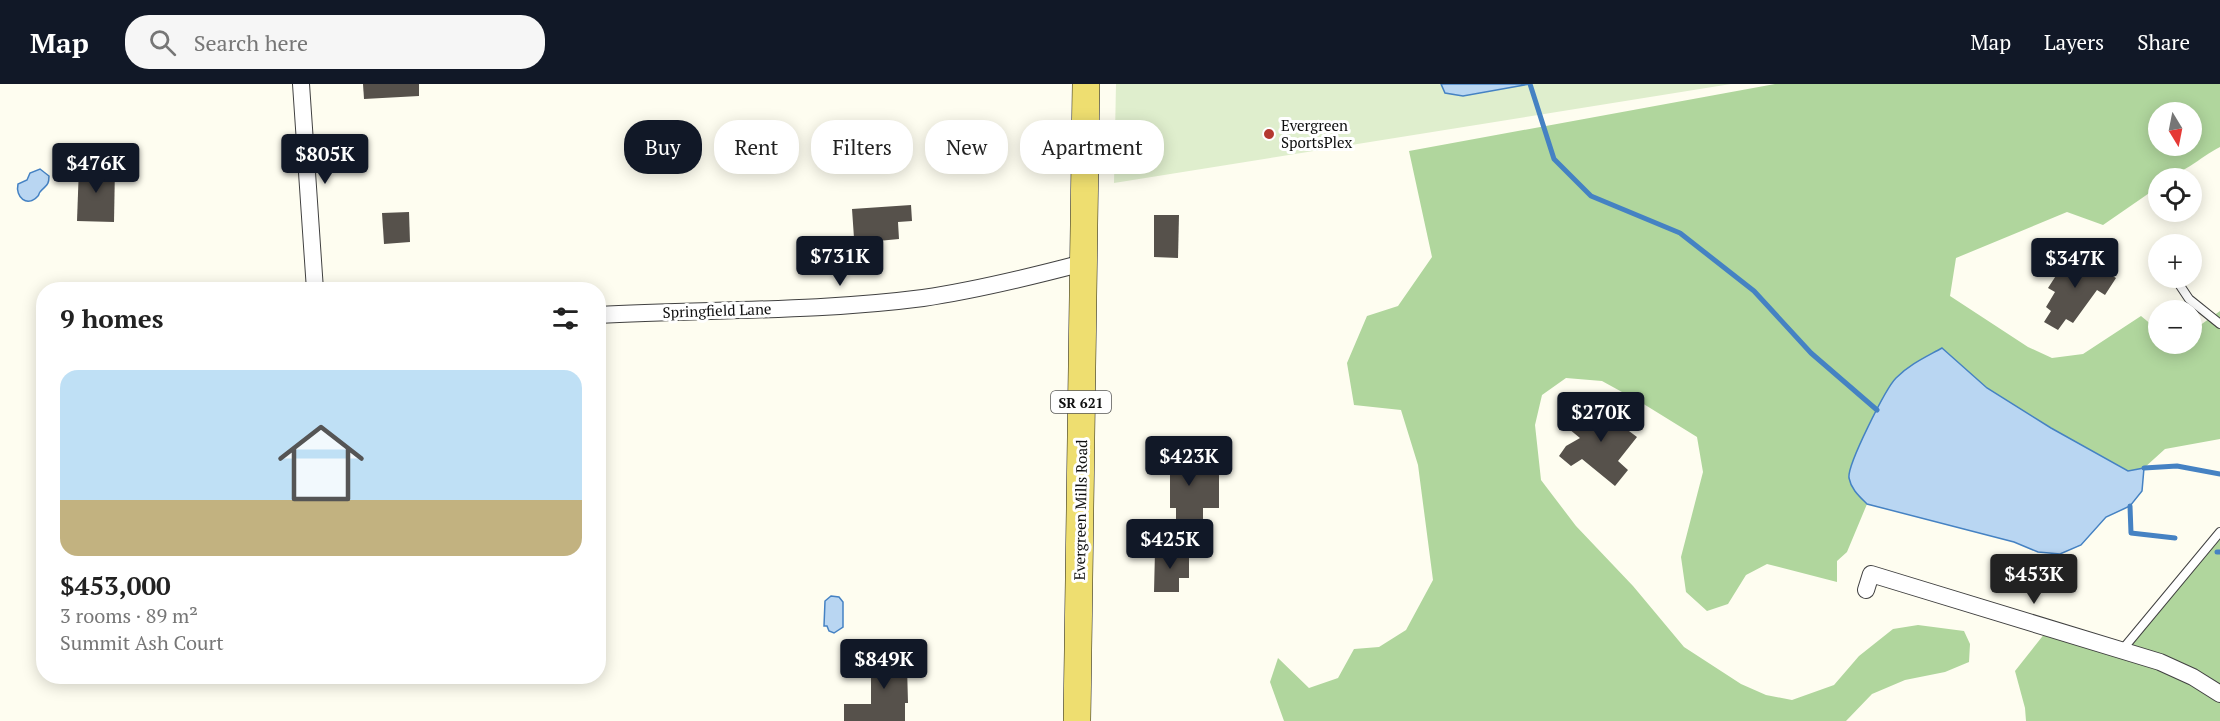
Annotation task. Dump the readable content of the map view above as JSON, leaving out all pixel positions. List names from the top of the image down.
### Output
{
  "streets": {
    "main road": ["SR 621", "Evergreen Mills Road"],
    "street": ["Springfield Lane"]
  },
  "crossings": [
    ["Springfield Lane", "Evergreen Mills Road"]
  ],
  "places": ["Evergreen SportsPlex"],
  "north": "bottom",
  "page": {
    "header": "Map",
    "search": "Search here",
    "nav": ["Map", "Layers", "Share"],
    "map_buttons": ["+", "−"],
    "chip": [
      "Buy",
      "Rent",
      "Filters",
      "New",
      "Apartment"
    ],
    "price": [
      "$805K",
      "$476K",
      "$731K",
      "$347K",
      "$270K",
      "$423K",
      "$425K",
      "$453K",
      "$849K"
    ],
    "heading": "9 homes",
    "list": [
      {
        "name": "$453,000",
        "note": "3 rooms · 89 m² · Summit Ash Court"
      }
    ]
  }
}
